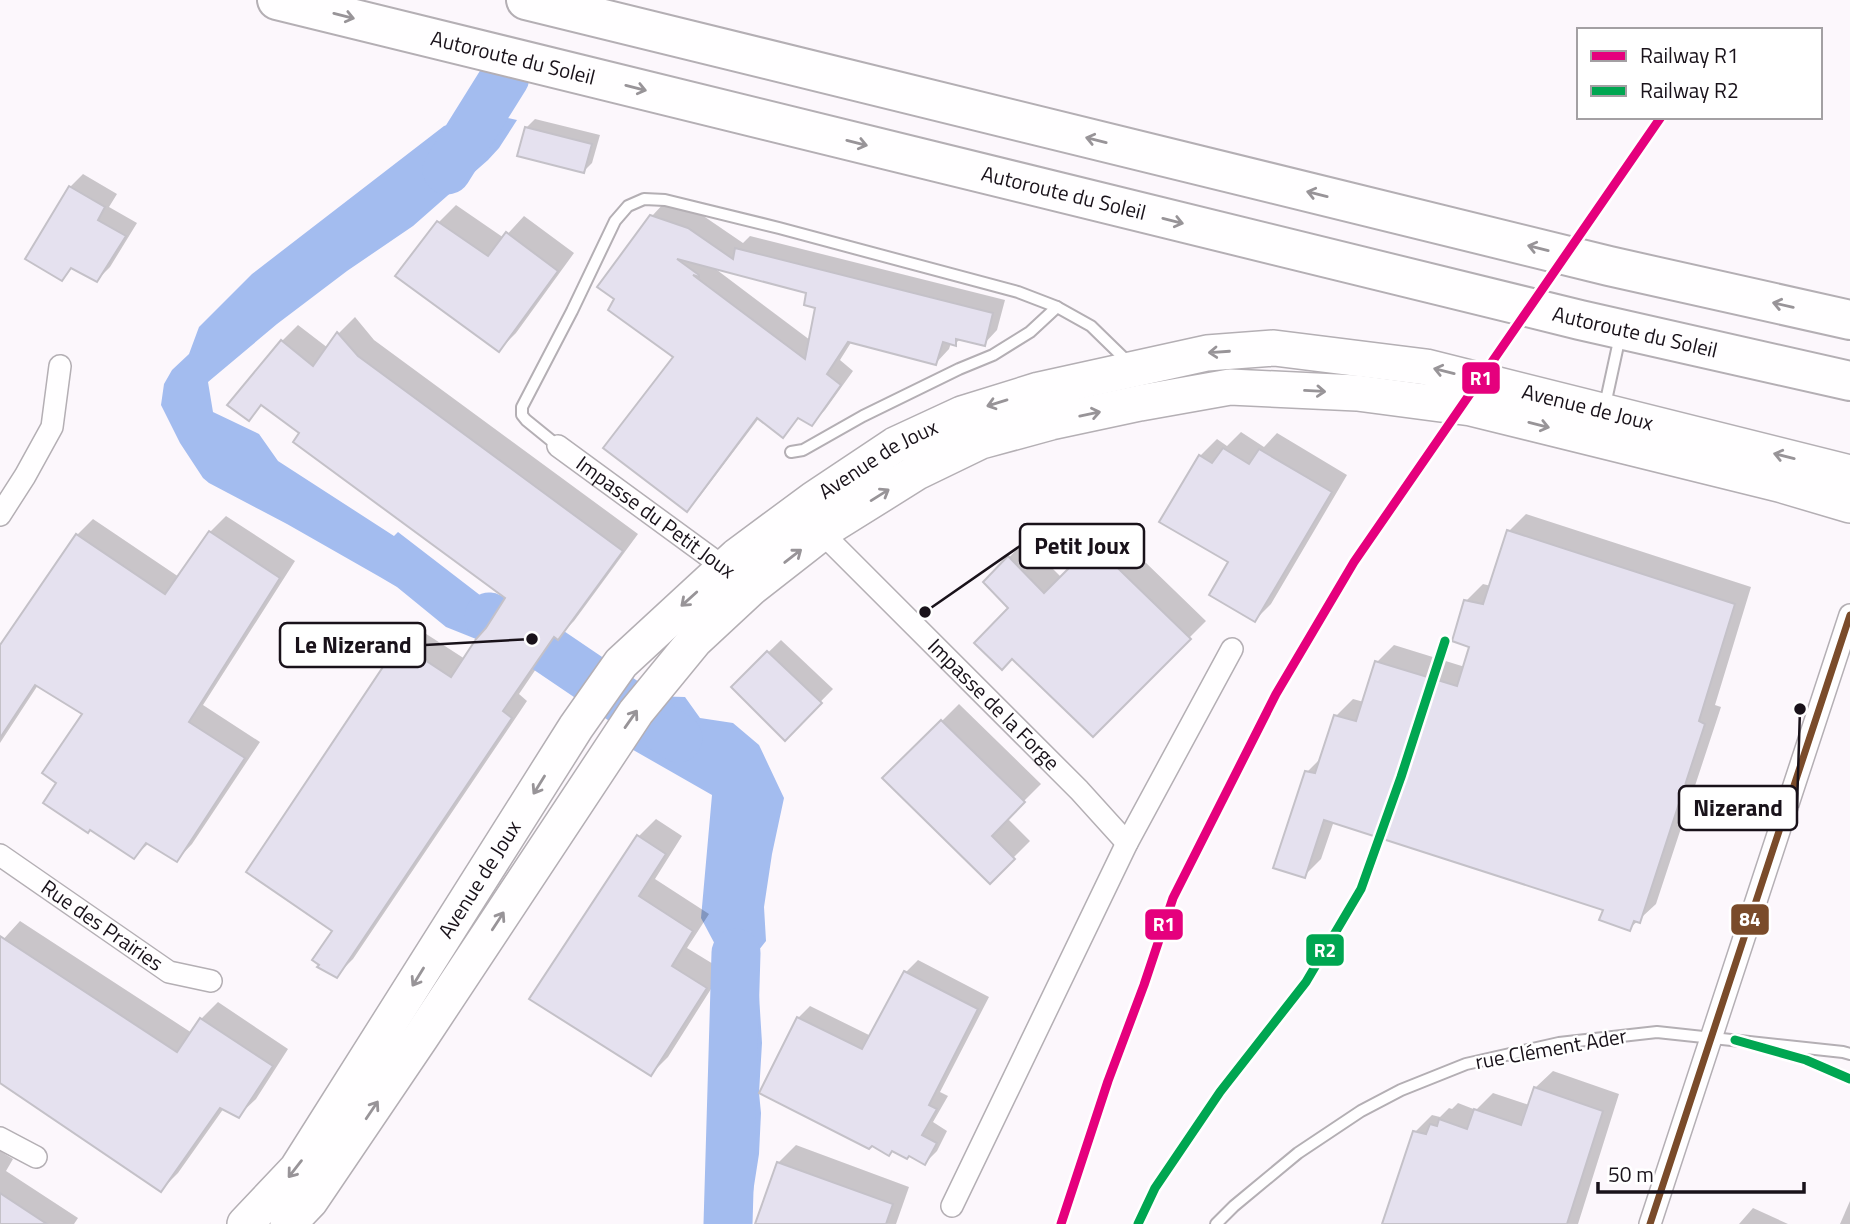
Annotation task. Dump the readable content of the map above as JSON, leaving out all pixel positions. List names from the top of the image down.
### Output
{
  "streets": {
    "highway": ["Autoroute du Soleil"],
    "main road": ["Avenue de Joux"],
    "street": ["Impasse du Petit Joux", "Impasse de la Forge", "Rue des Prairies"],
    "lane": ["rue Clément Ader"]
  },
  "crossings": [
    ["Avenue de Joux", "Impasse du Petit Joux"],
    ["Avenue de Joux", "Impasse de la Forge"]
  ],
  "places": ["Petit Joux", "Le Nizerand", "Nizerand"],
  "lines": ["rail line R1", "transit line 84", "rail line R2"],
  "legend": ["Railway R1", "Railway R2"],
  "scale_bar": "50 m"
}
